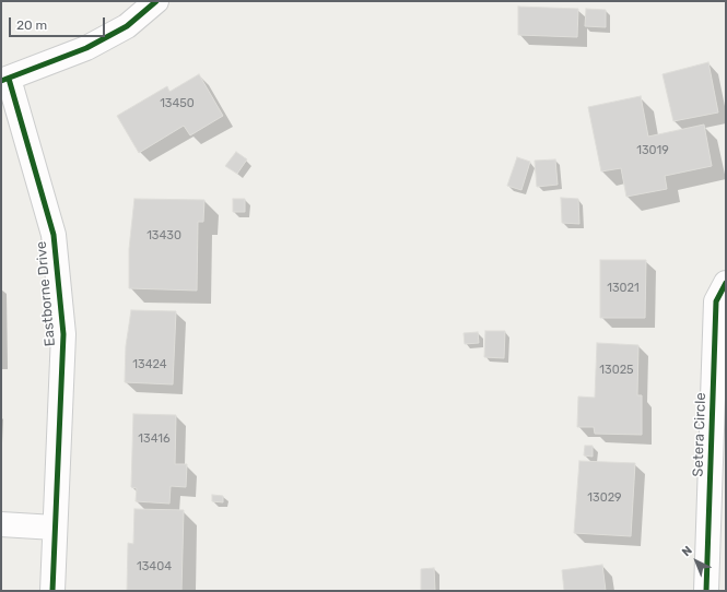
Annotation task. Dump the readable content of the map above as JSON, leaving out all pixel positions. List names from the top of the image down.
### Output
{
  "streets": {
    "street": ["Eastborne Drive", "Setera Circle"]
  },
  "house_numbers": [
    "13450",
    "13019",
    "13430",
    "13021",
    "13424",
    "13025",
    "13416",
    "13029",
    "13404"
  ],
  "scale_bar": "20 m",
  "north": "top left"
}
